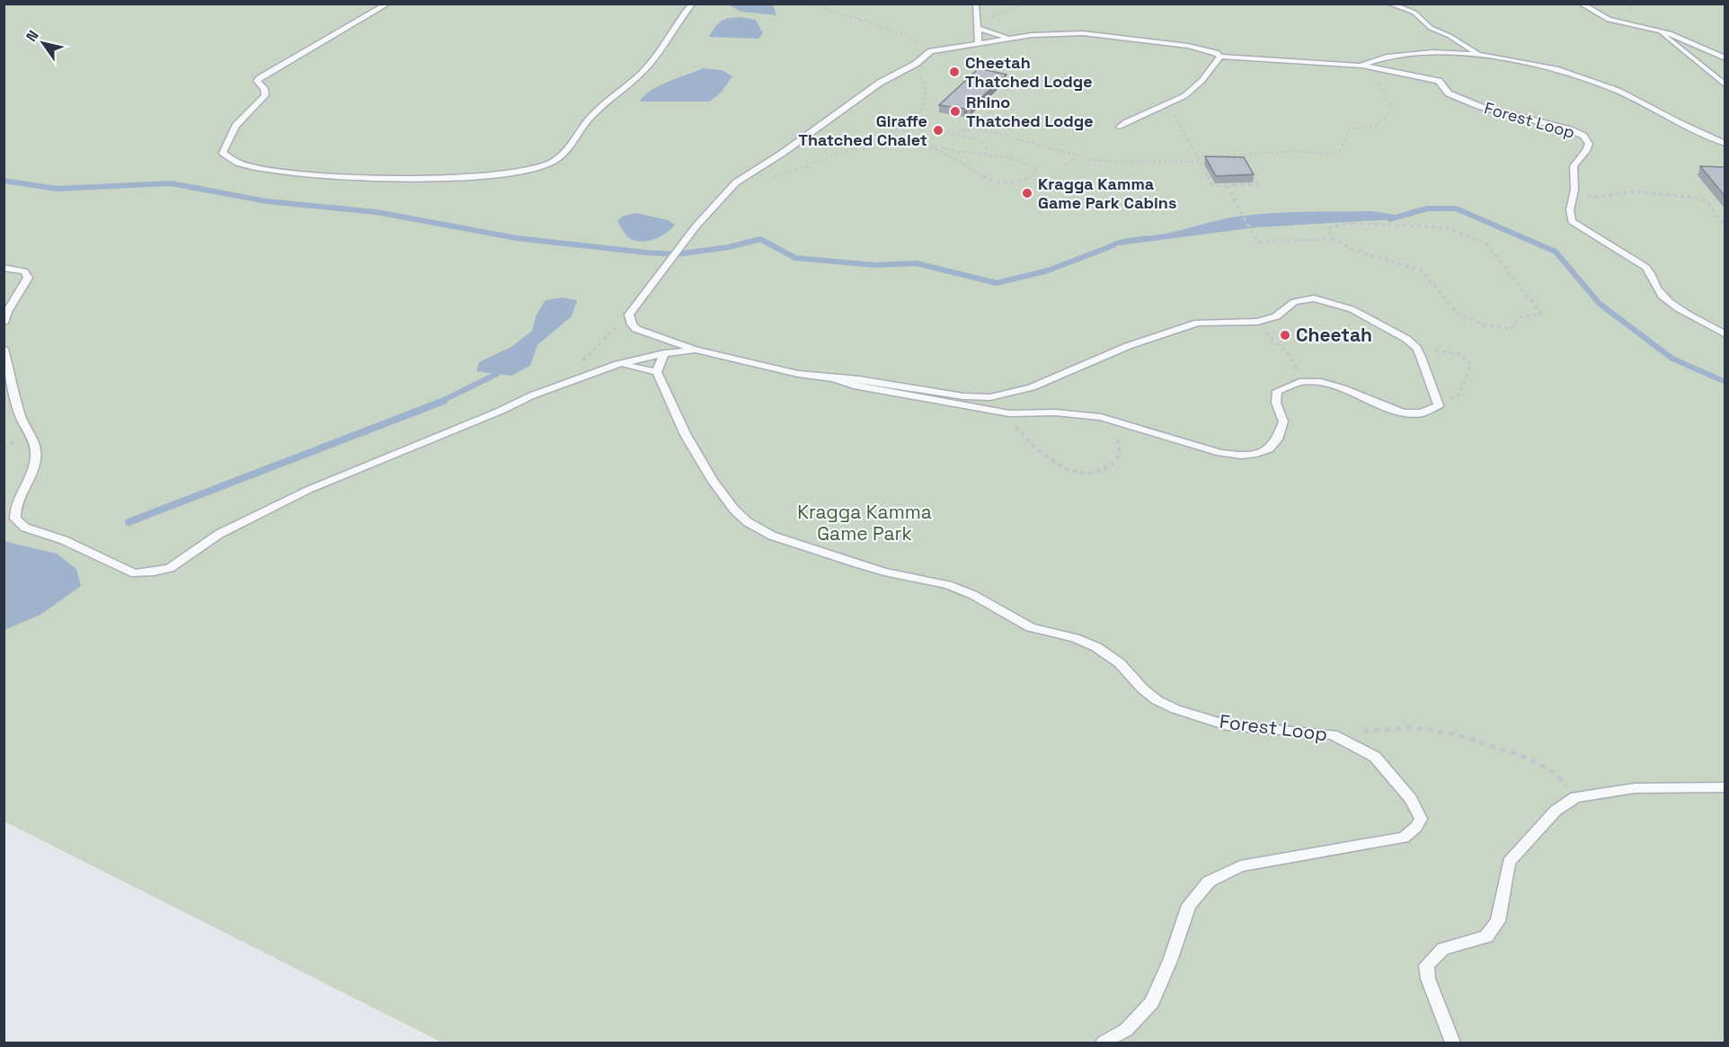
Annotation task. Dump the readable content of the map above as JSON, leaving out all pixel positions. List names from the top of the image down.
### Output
{
  "streets": {
    "lane": ["Forest Loop"]
  },
  "parks": ["Kragga Kamma Game Park"],
  "places": [
    "Cheetah Thatched Lodge",
    "Rhino Thatched Lodge",
    "Giraffe Thatched Chalet",
    "Kragga Kamma Game Park Cabins",
    "Cheetah"
  ],
  "north": "top left"
}
